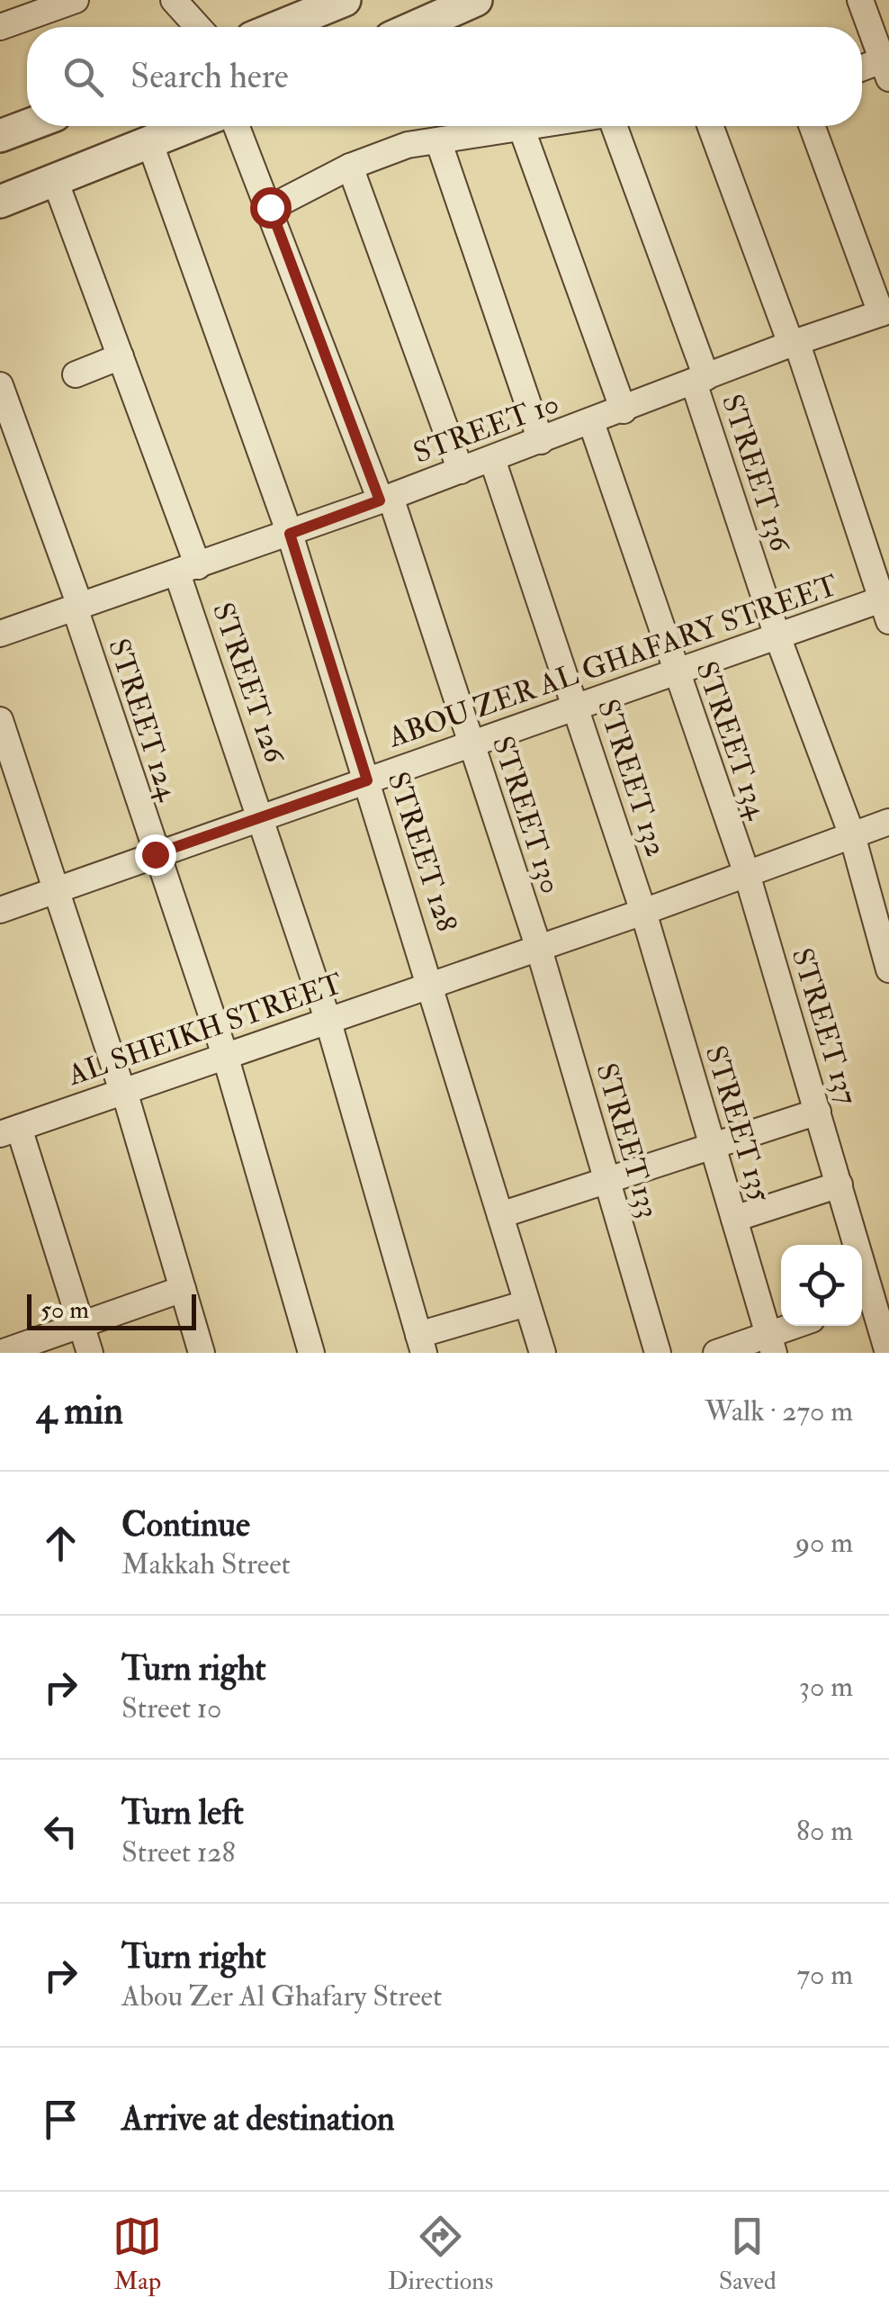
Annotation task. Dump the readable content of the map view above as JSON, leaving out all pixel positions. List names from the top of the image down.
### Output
{
  "streets": {
    "street": [
      "STREET 10",
      "STREET 136",
      "ABOU ZER AL GHAFARY STREET",
      "STREET 126",
      "STREET 124",
      "STREET 134",
      "STREET 132",
      "STREET 130",
      "STREET 128",
      "STREET 137",
      "AL SHEIKH STREET",
      "STREET 135",
      "STREET 133"
    ]
  },
  "crossings": [
    ["STREET 10", "STREET 136"],
    ["STREET 10", "STREET 126"],
    ["STREET 10", "STREET 124"],
    ["STREET 10", "STREET 134"],
    ["STREET 10", "STREET 132"],
    ["STREET 10", "STREET 130"],
    ["STREET 10", "STREET 128"],
    ["STREET 136", "ABOU ZER AL GHAFARY STREET"],
    ["STREET 136", "AL SHEIKH STREET"],
    ["ABOU ZER AL GHAFARY STREET", "STREET 126"],
    ["ABOU ZER AL GHAFARY STREET", "STREET 124"],
    ["ABOU ZER AL GHAFARY STREET", "STREET 134"],
    ["ABOU ZER AL GHAFARY STREET", "STREET 132"],
    ["ABOU ZER AL GHAFARY STREET", "STREET 130"],
    ["ABOU ZER AL GHAFARY STREET", "STREET 128"],
    ["STREET 126", "AL SHEIKH STREET"],
    ["STREET 124", "AL SHEIKH STREET"],
    ["STREET 134", "STREET 137"],
    ["STREET 134", "AL SHEIKH STREET"],
    ["STREET 132", "AL SHEIKH STREET"],
    ["STREET 132", "STREET 135"],
    ["STREET 130", "AL SHEIKH STREET"],
    ["STREET 130", "STREET 133"],
    ["STREET 128", "AL SHEIKH STREET"],
    ["STREET 137", "AL SHEIKH STREET"],
    ["AL SHEIKH STREET", "STREET 135"],
    ["AL SHEIKH STREET", "STREET 133"]
  ],
  "scale_bar": "50 m",
  "page": {
    "search": "Search here",
    "scale": "50 m",
    "heading": ["4 min", "Walk · 270 m"],
    "list": [
      ["Continue", "Makkah Street", "90 m"],
      ["Turn right", "Street 10", "30 m"],
      ["Turn left", "Street 128", "80 m"],
      ["Turn right", "Abou Zer Al Ghafary Street", "70 m"],
      "Arrive at destination"
    ],
    "nav": ["Map", "Directions", "Saved"]
  }
}
